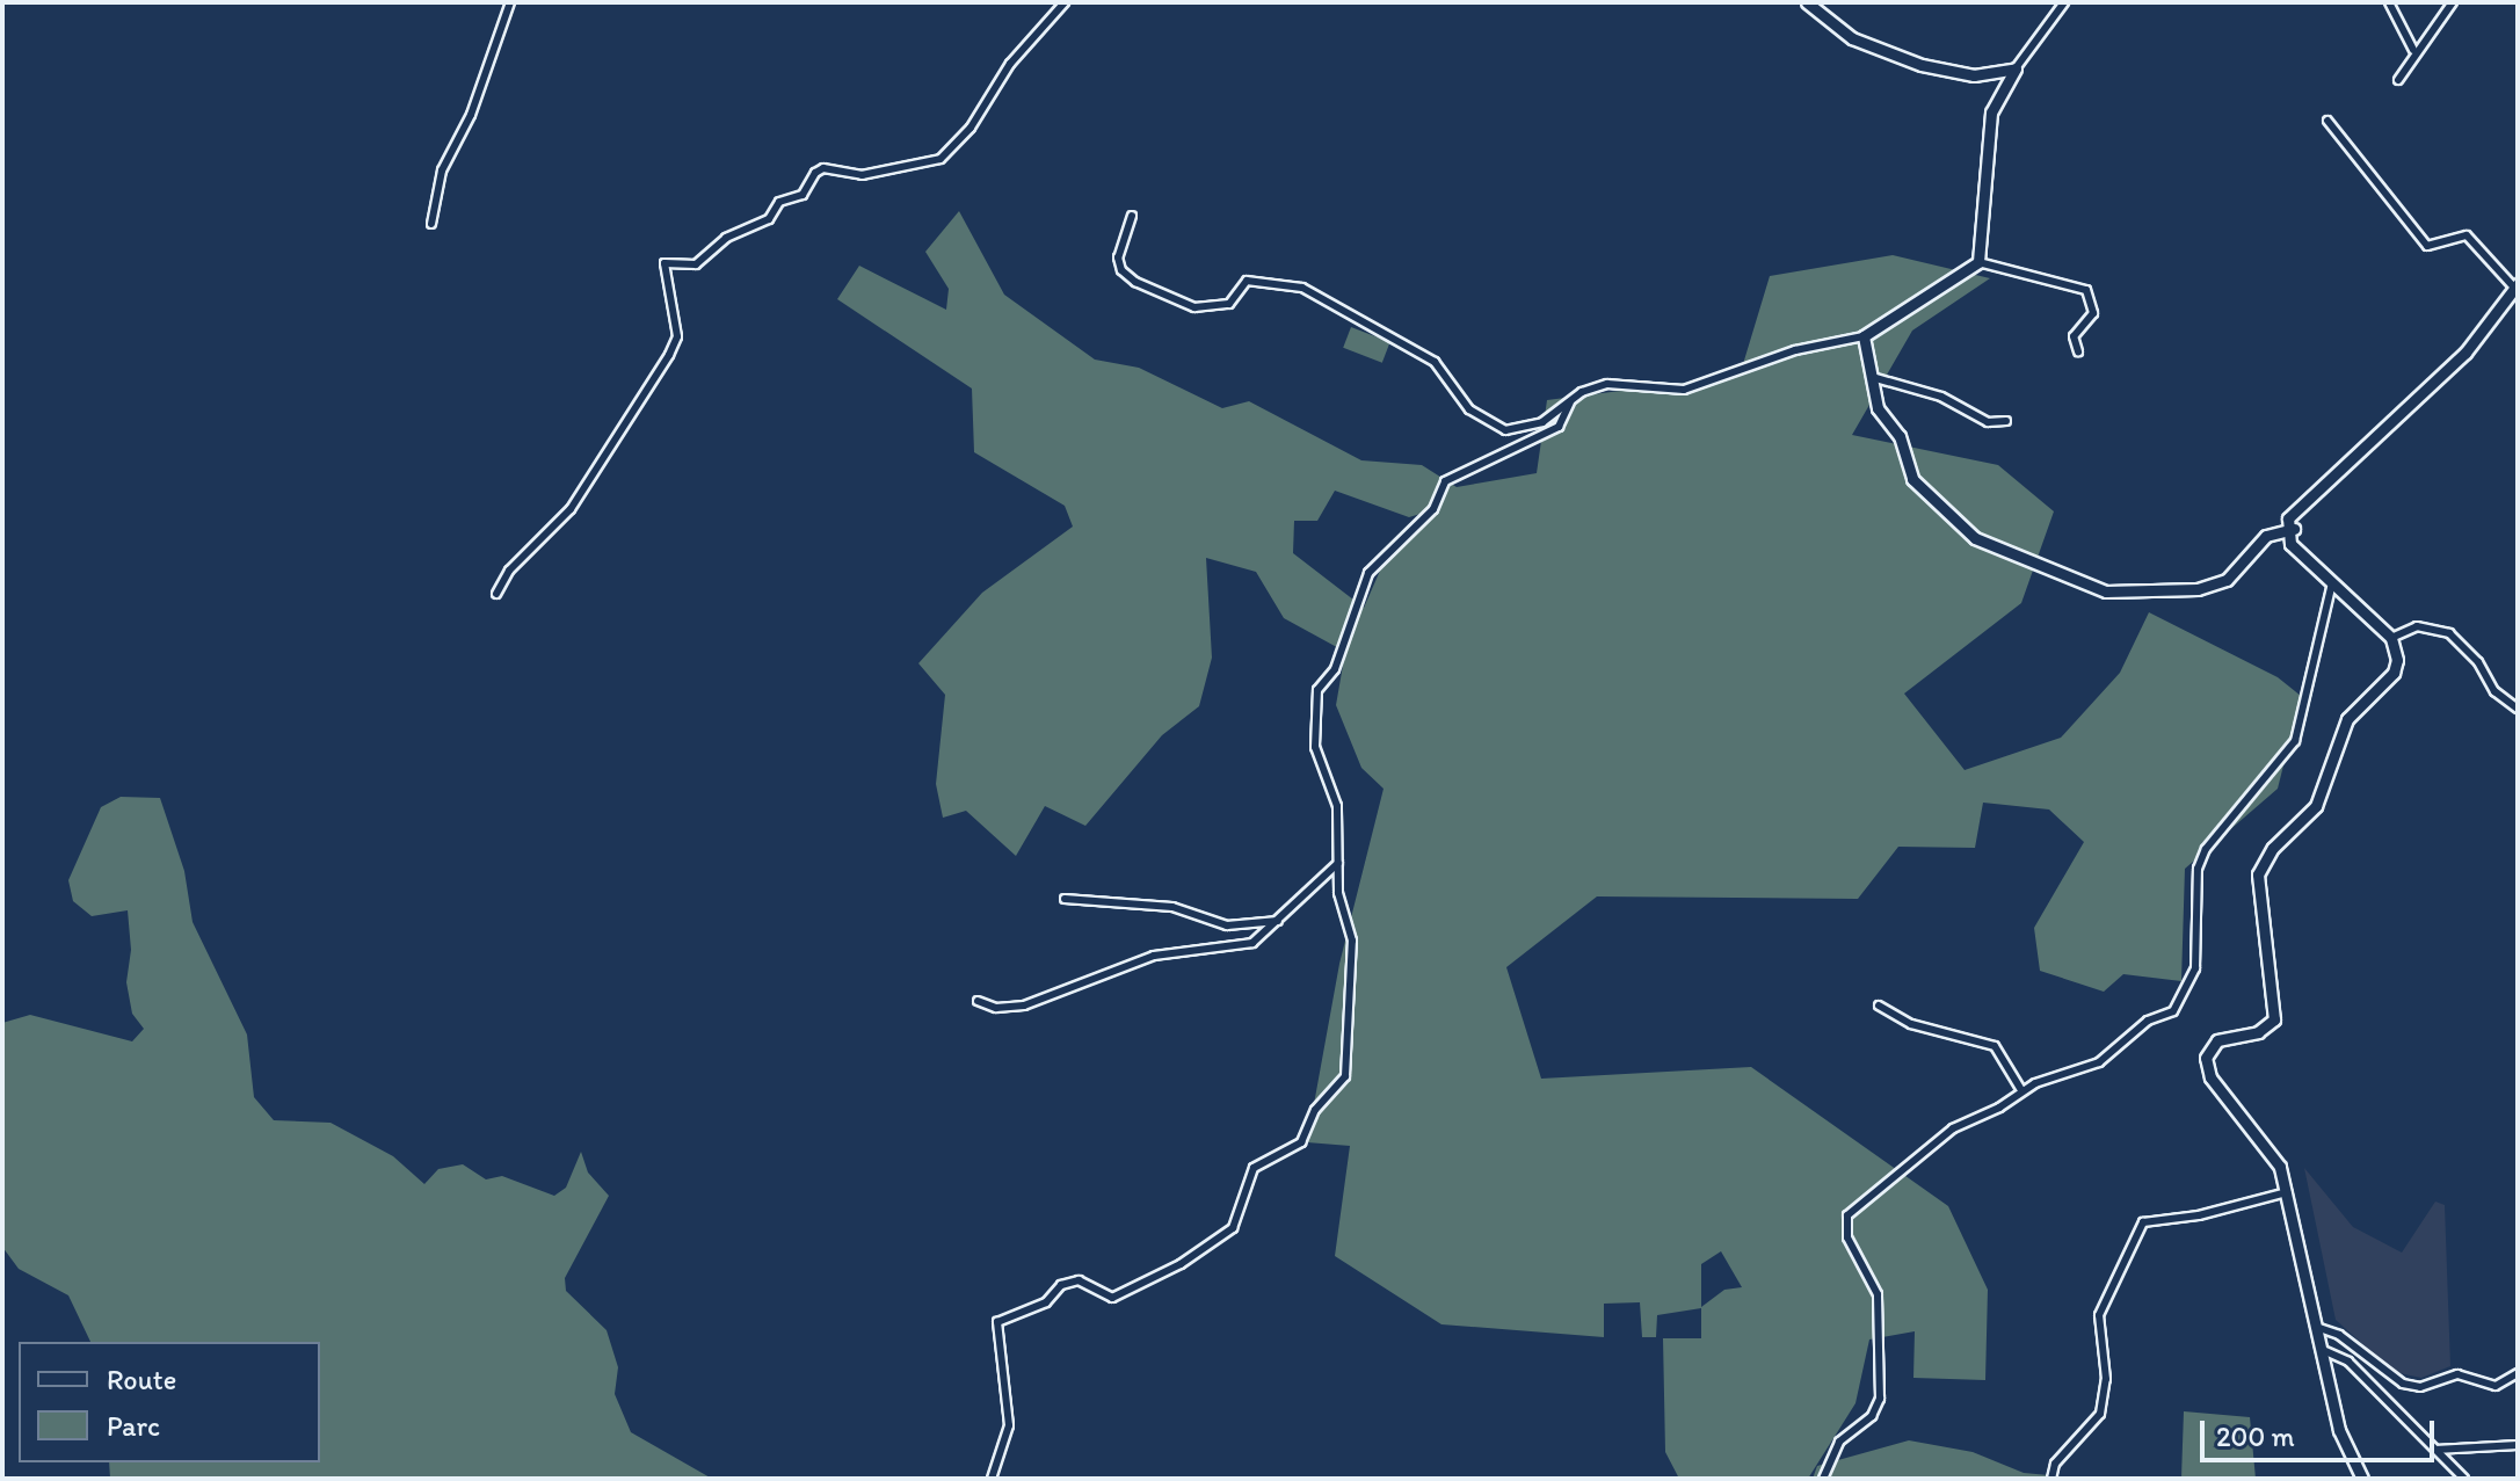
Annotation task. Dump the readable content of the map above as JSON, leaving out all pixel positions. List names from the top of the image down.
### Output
{
  "legend": ["Route", "Parc"],
  "scale_bar": "200 m"
}
